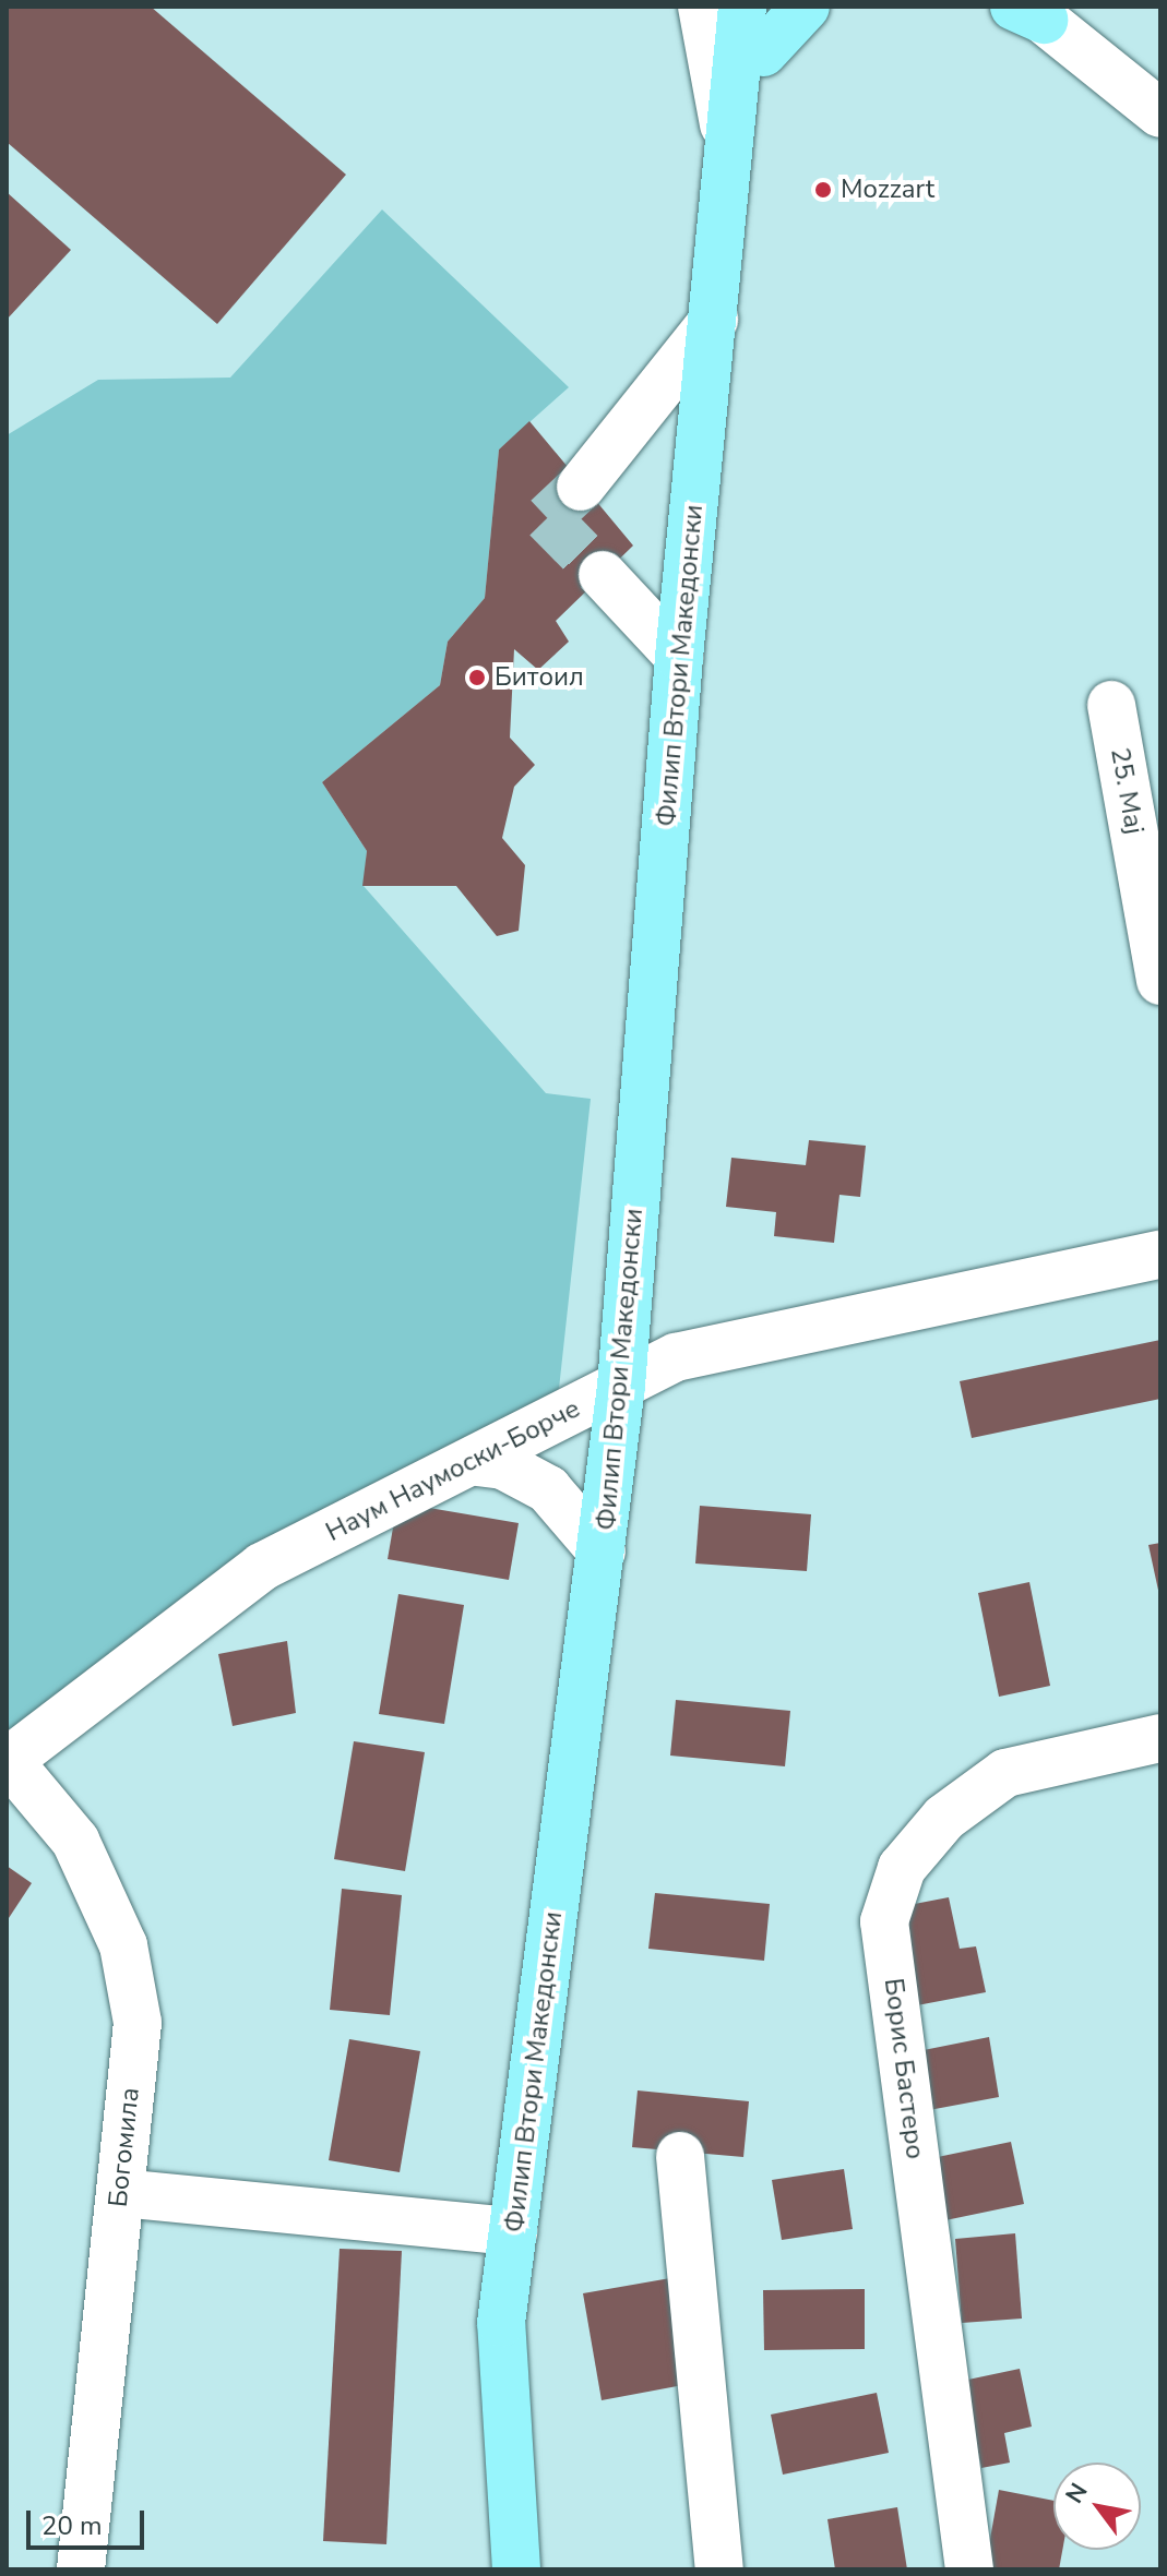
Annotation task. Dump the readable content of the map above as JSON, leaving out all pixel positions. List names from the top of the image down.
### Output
{
  "streets": {
    "main road": ["Филип Втори Македонски"],
    "street": [
      "25. Мај",
      "Наум Наумоски-Борче",
      "Борис Бастеро",
      "Богомила"
    ]
  },
  "crossings": [
    ["Филип Втори Македонски", "Наум Наумоски-Борче"],
    ["Наум Наумоски-Борче", "Богомила"]
  ],
  "places": ["Mozzart", "Битоил"],
  "scale_bar": "20 m",
  "north": "top left"
}
